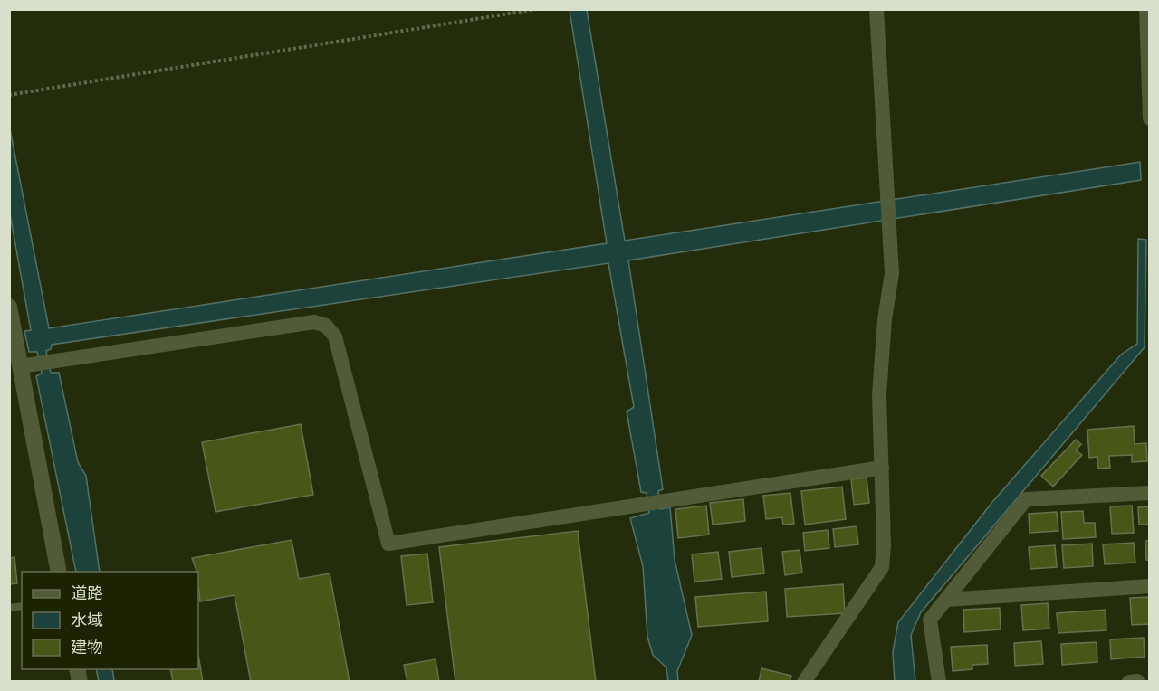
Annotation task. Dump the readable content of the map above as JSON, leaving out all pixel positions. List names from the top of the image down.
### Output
{
  "legend": ["道路", "水域", "建物"]
}
